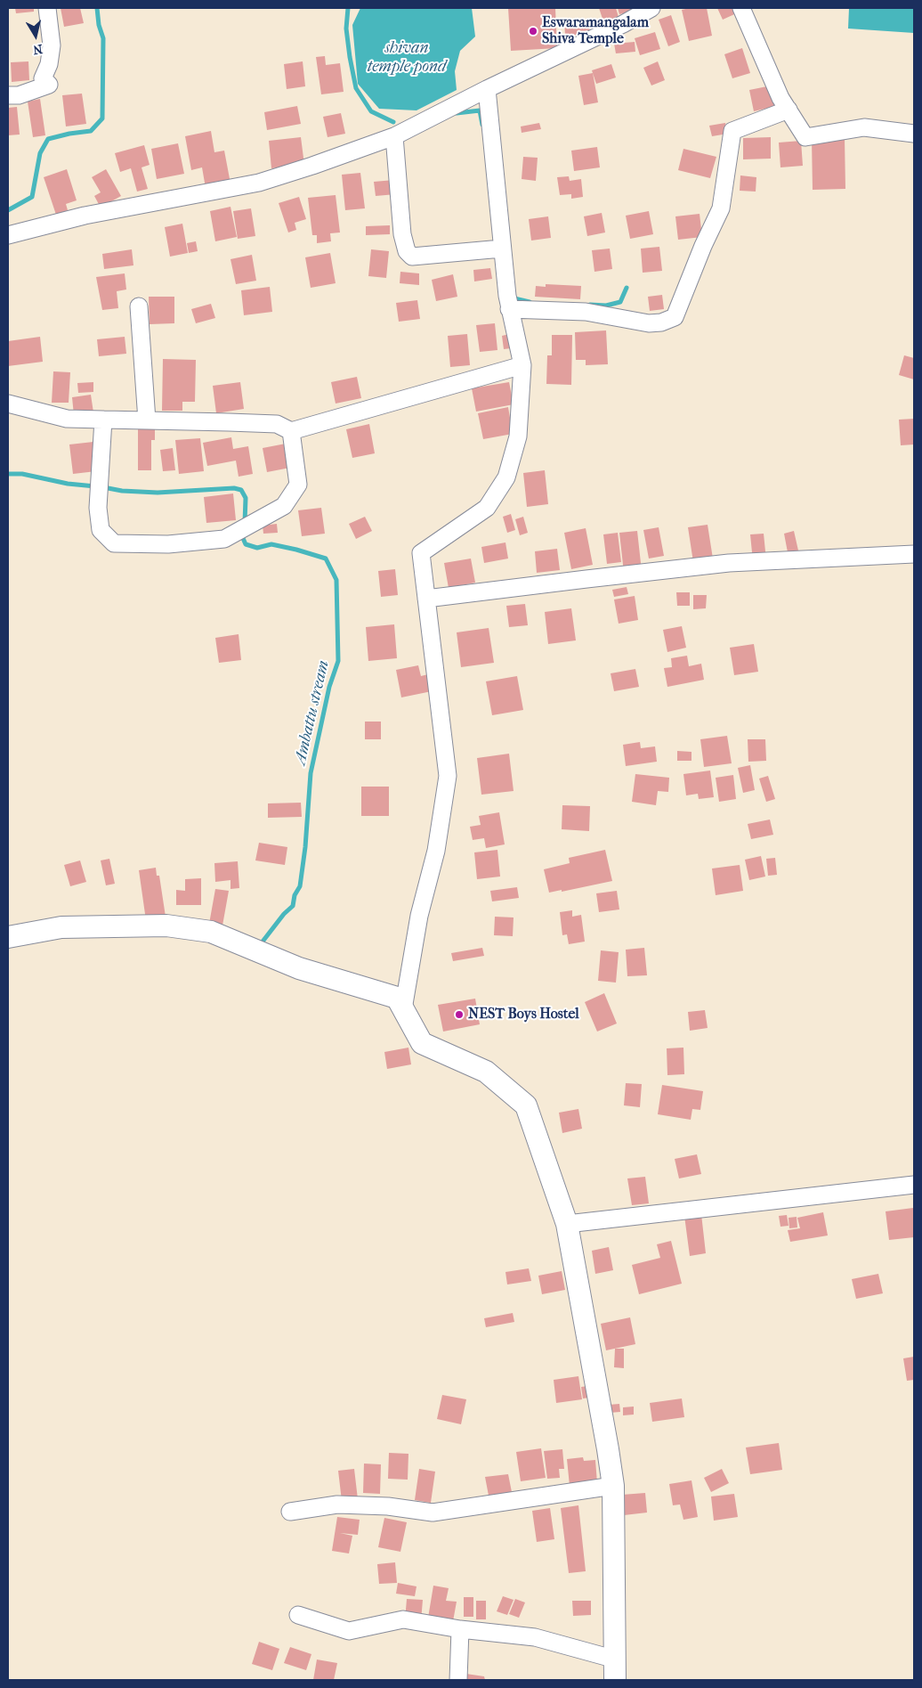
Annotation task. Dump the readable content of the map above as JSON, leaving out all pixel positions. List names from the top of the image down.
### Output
{
  "water": ["shivan temple pond", "Ambattu stream"],
  "places": ["Eswaramangalam Shiva Temple", "NEST Boys Hostel"],
  "north": "bottom"
}
